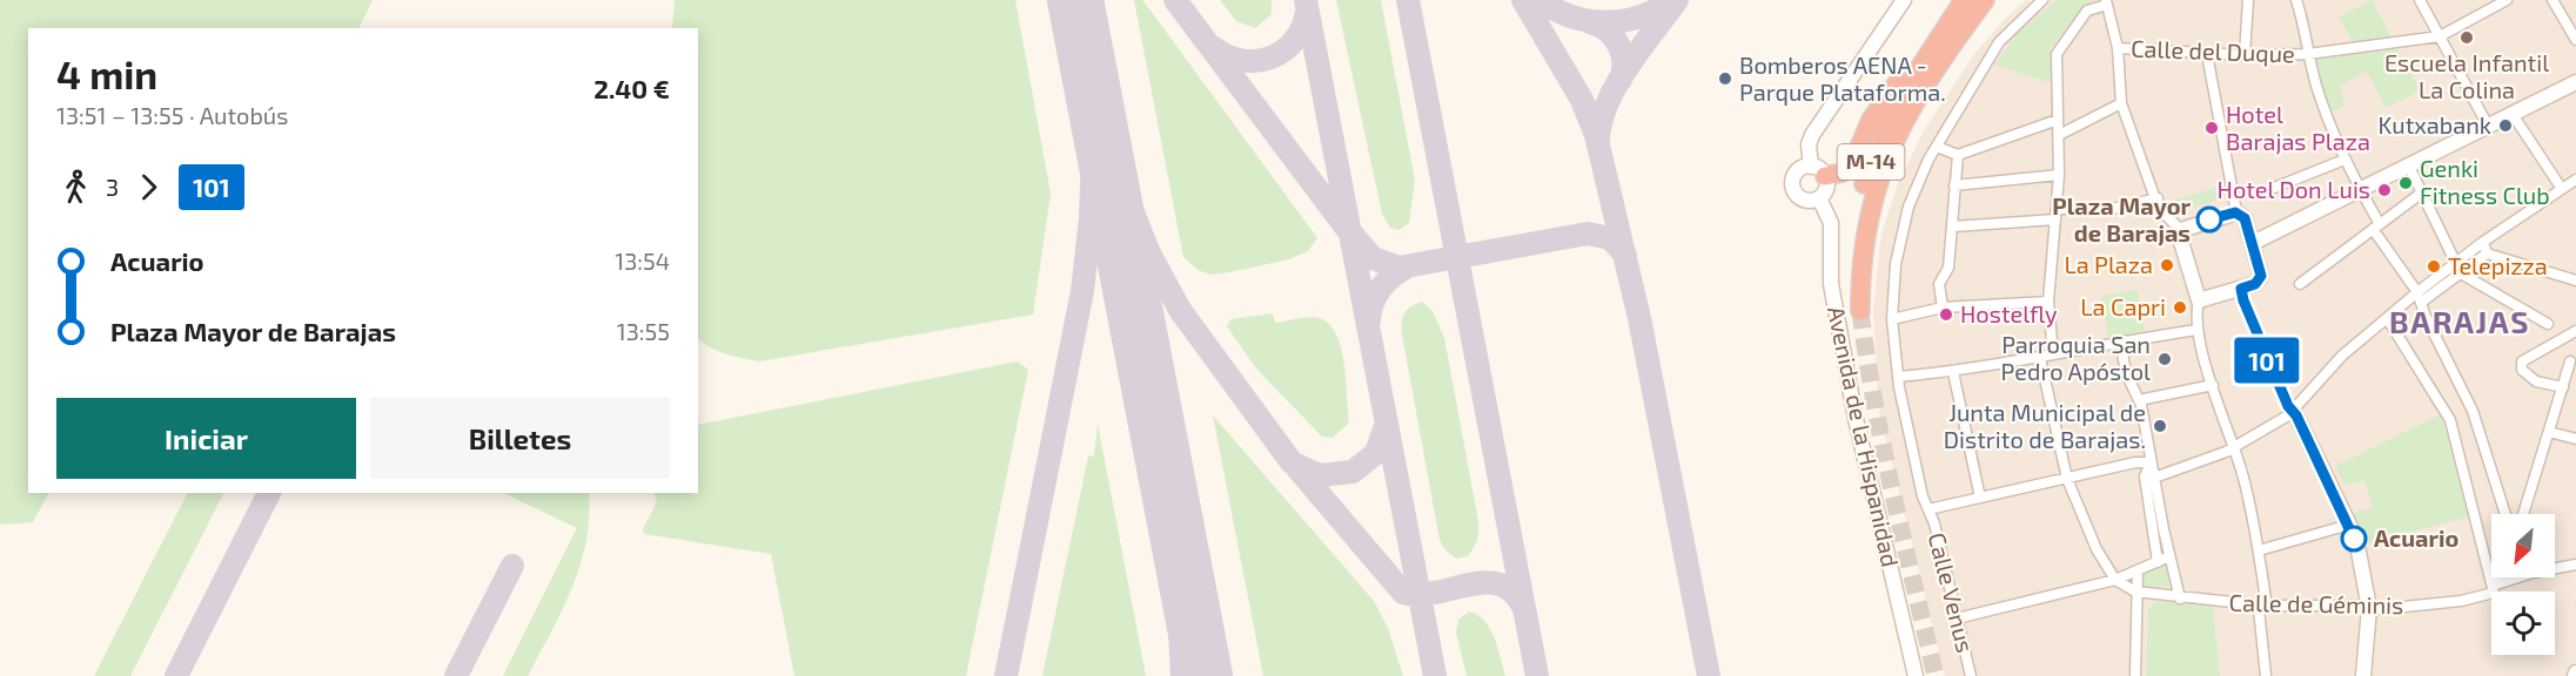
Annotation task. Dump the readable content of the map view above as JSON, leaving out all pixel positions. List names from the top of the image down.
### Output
{
  "streets": {
    "highway": ["M-14"],
    "street": [
      "Calle del Duque",
      "Avenida de la Hispanidad",
      "Calle Venus",
      "Calle de Géminis"
    ]
  },
  "districts": ["BARAJAS"],
  "places": [
    "Escuela Infantil La Colina",
    "Bomberos AENA - Parque Plataforma.",
    "Kutxabank",
    "Hotel Barajas Plaza",
    "Genki Fitness Club",
    "Hotel Don Luis",
    "Plaza Mayor de Barajas",
    "La Plaza",
    "Telepizza",
    "La Capri",
    "Hostelfly",
    "Parroquia San Pedro Apóstol",
    "Junta Municipal de Distrito de Barajas.",
    "Acuario"
  ],
  "lines": ["bus line 101"],
  "north": "bottom left",
  "page": {
    "on_map": "101",
    "heading": ["4 min", "13:51 – 13:55 · Autobús", "2.40 €"],
    "legs": ["3", "101"],
    "list": [
      {
        "name": "Acuario",
        "value": "13:54"
      },
      {
        "name": "Plaza Mayor de Barajas",
        "value": "13:55"
      }
    ],
    "buttons": ["Iniciar", "Billetes"]
  }
}
